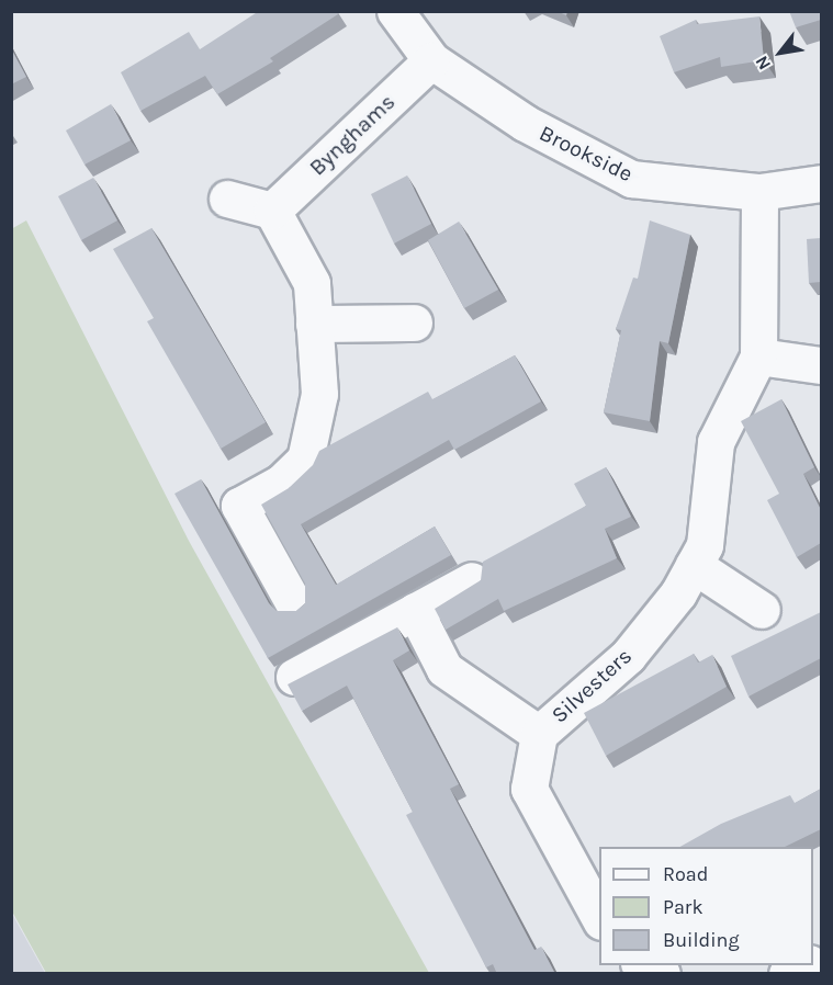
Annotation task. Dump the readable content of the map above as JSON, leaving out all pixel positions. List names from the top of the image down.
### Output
{
  "streets": {
    "street": ["Bynghams", "Brookside", "Silvesters"]
  },
  "crossings": [
    ["Bynghams", "Brookside"],
    ["Brookside", "Silvesters"]
  ],
  "legend": ["Road", "Park", "Building"],
  "north": "bottom left"
}
